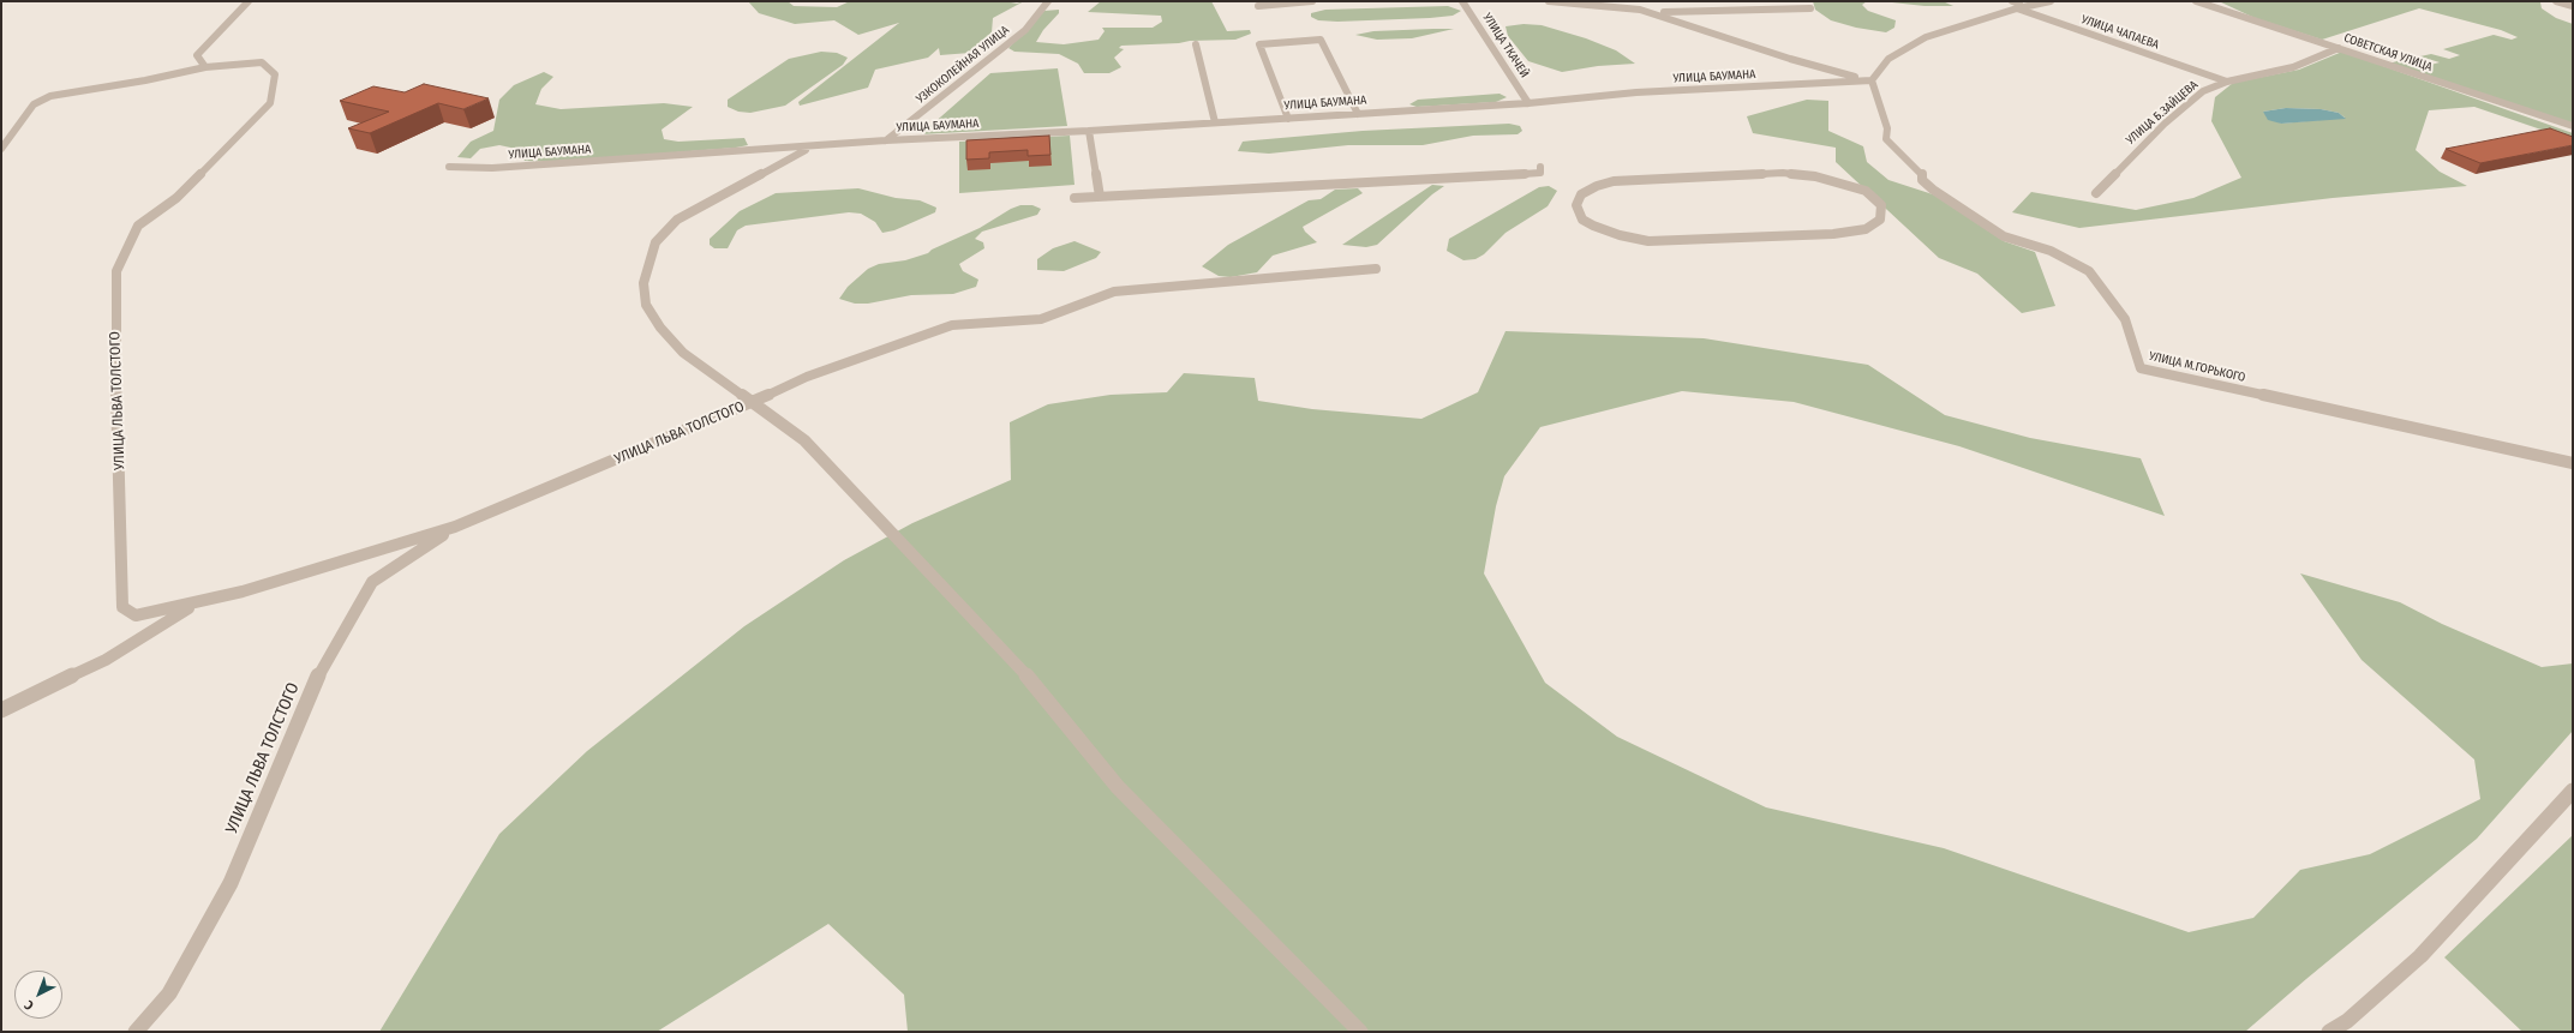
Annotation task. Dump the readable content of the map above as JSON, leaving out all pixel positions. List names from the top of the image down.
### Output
{
  "streets": {
    "street": [
      "УЛИЦА ЧАПАЕВА",
      "УЛИЦА ТКАЧЕЙ",
      "СОВЕТСКАЯ УЛИЦА",
      "УЗКОКОЛЕЙНАЯ УЛИЦА",
      "УЛИЦА БАУМАНА",
      "УЛИЦА Б.ЗАЙЦЕВА",
      "УЛИЦА М.ГОРЬКОГО",
      "УЛИЦА ЛЬВА ТОЛСТОГО"
    ]
  },
  "crossings": [
    ["УЛИЦА ЧАПАЕВА", "УЛИЦА Б.ЗАЙЦЕВА"],
    ["УЛИЦА ТКАЧЕЙ", "УЛИЦА БАУМАНА"],
    ["СОВЕТСКАЯ УЛИЦА", "УЛИЦА Б.ЗАЙЦЕВА"],
    ["УЗКОКОЛЕЙНАЯ УЛИЦА", "УЛИЦА БАУМАНА"],
    ["УЛИЦА БАУМАНА", "УЛИЦА М.ГОРЬКОГО"],
    ["УЛИЦА БАУМАНА", "УЛИЦА ЛЬВА ТОЛСТОГО"]
  ],
  "north": "bottom left"
}
